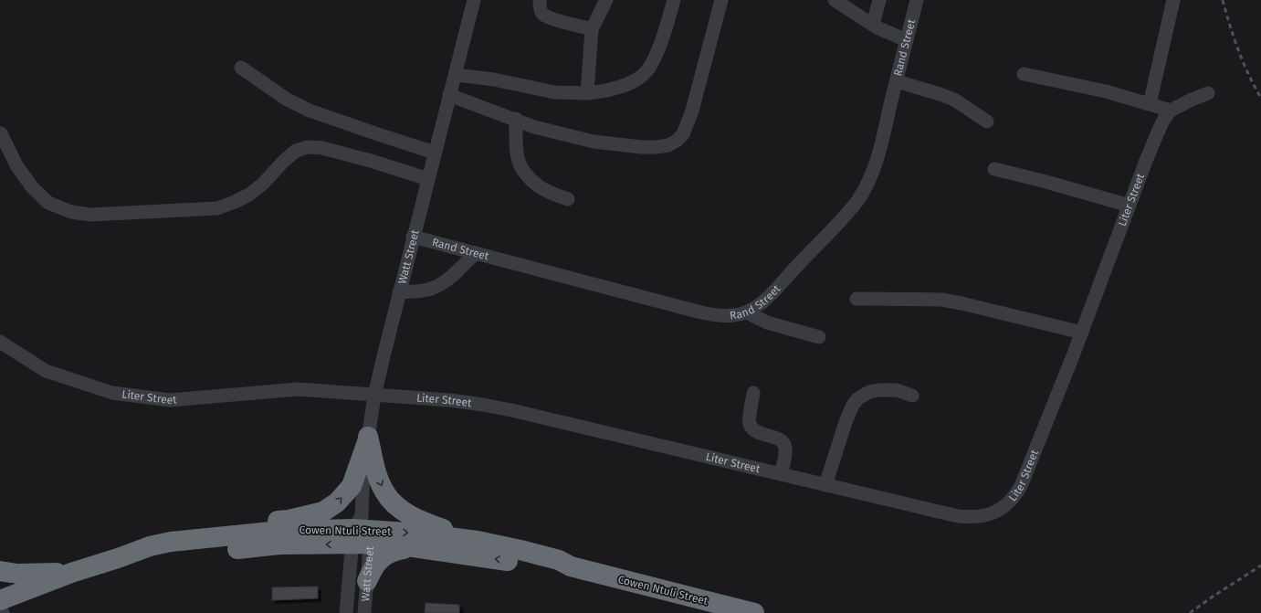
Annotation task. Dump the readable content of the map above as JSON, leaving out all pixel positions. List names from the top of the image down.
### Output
{
  "streets": {
    "highway": ["Cowen Ntuli Street"],
    "street": ["Rand Street", "Liter Street", "Watt Street"]
  },
  "crossings": [
    ["Rand Street", "Watt Street"],
    ["Liter Street", "Watt Street"],
    ["Watt Street", "Cowen Ntuli Street"]
  ]
}
